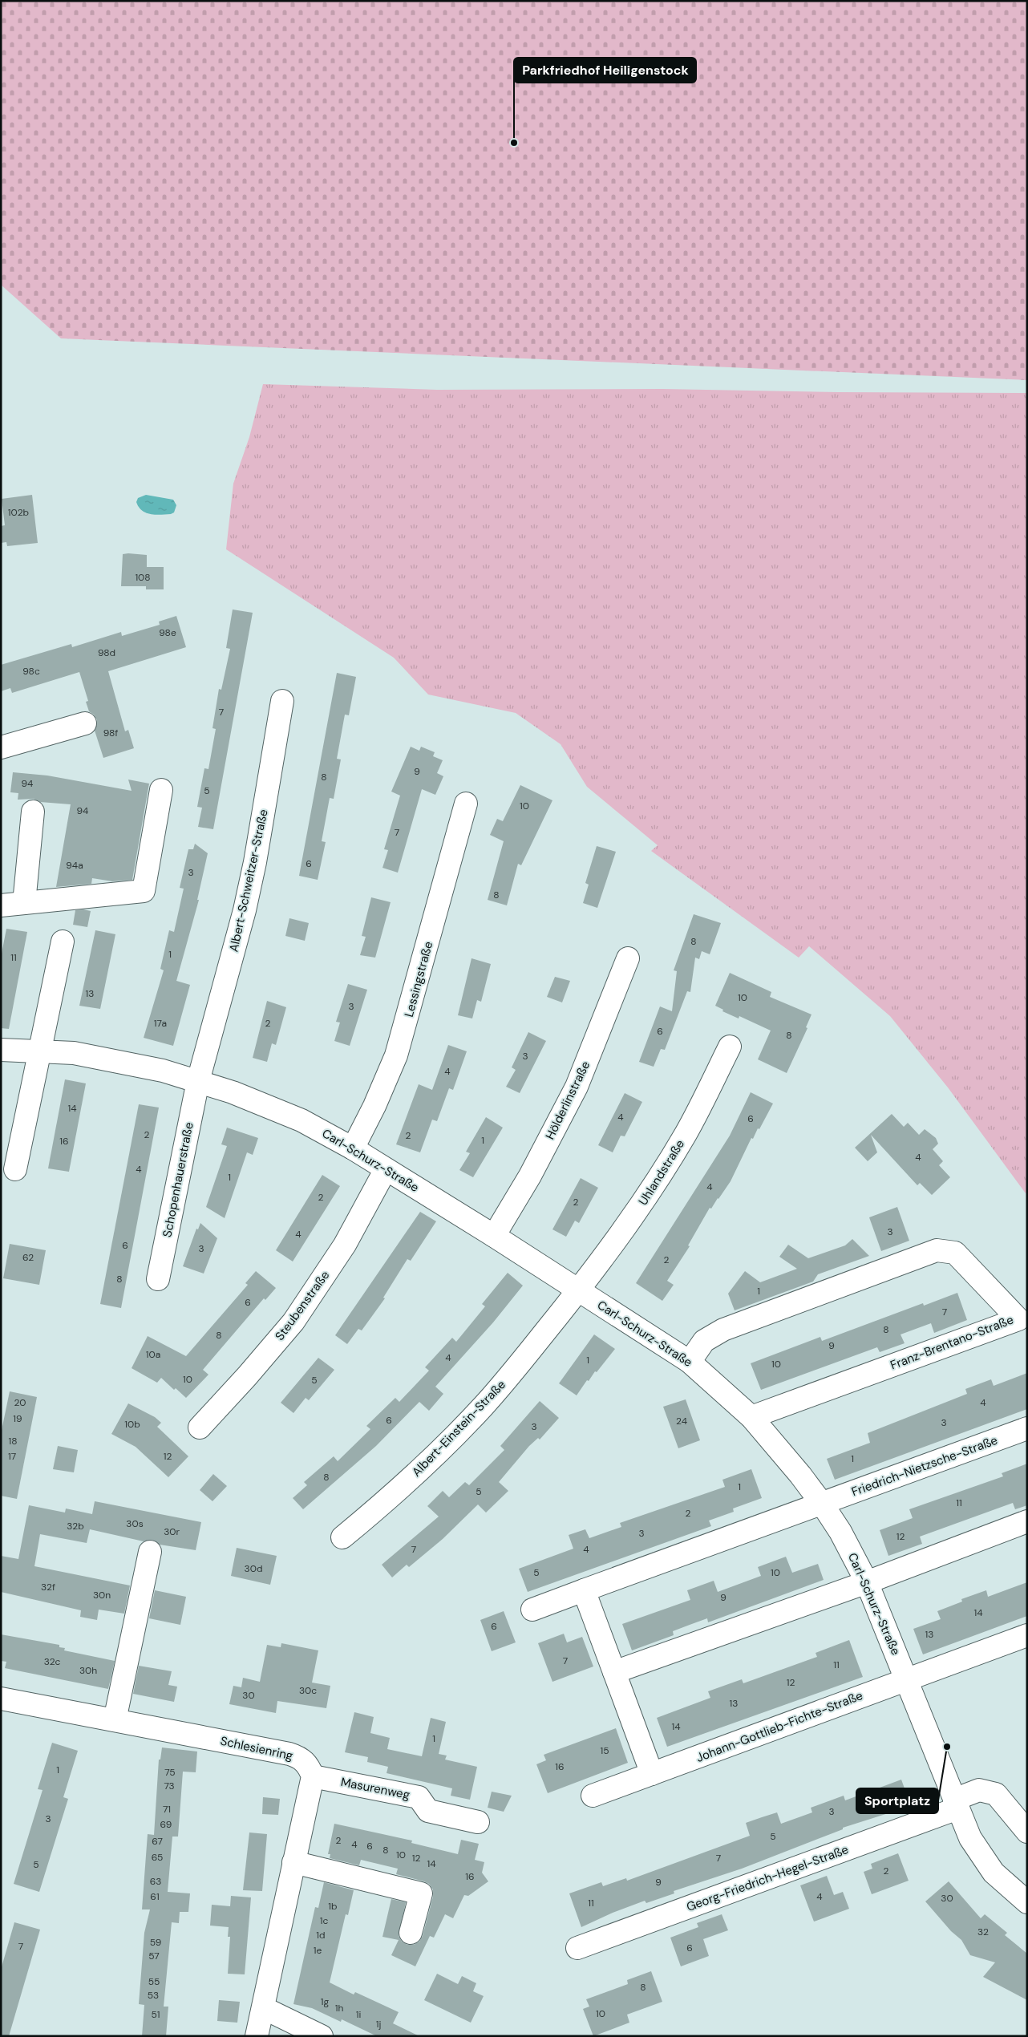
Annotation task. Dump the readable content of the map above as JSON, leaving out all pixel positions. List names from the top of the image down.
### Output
{
  "streets": {
    "street": [
      "Albert-Schweitzer-Straße",
      "Lessingstraße",
      "Hölderlinstraße",
      "Carl-Schurz-Straße",
      "Uhlandstraße",
      "Schopenhauerstraße",
      "Steubenstraße",
      "Franz-Brentano-Straße",
      "Albert-Einstein-Straße",
      "Friedrich-Nietzsche-Straße",
      "Johann-Gottlieb-Fichte-Straße",
      "Schlesienring",
      "Masurenweg",
      "Georg-Friedrich-Hegel-Straße"
    ]
  },
  "crossings": [
    ["Albert-Schweitzer-Straße", "Carl-Schurz-Straße"],
    ["Albert-Schweitzer-Straße", "Schopenhauerstraße"],
    ["Lessingstraße", "Carl-Schurz-Straße"],
    ["Hölderlinstraße", "Carl-Schurz-Straße"],
    ["Carl-Schurz-Straße", "Uhlandstraße"],
    ["Carl-Schurz-Straße", "Schopenhauerstraße"],
    ["Carl-Schurz-Straße", "Steubenstraße"],
    ["Carl-Schurz-Straße", "Franz-Brentano-Straße"],
    ["Carl-Schurz-Straße", "Albert-Einstein-Straße"],
    ["Carl-Schurz-Straße", "Friedrich-Nietzsche-Straße"],
    ["Carl-Schurz-Straße", "Johann-Gottlieb-Fichte-Straße"],
    ["Carl-Schurz-Straße", "Georg-Friedrich-Hegel-Straße"],
    ["Uhlandstraße", "Albert-Einstein-Straße"],
    ["Schlesienring", "Masurenweg"]
  ],
  "places": ["Parkfriedhof Heiligenstock", "Sportplatz"],
  "house_numbers": [
    "102b",
    "108",
    "98e",
    "98d",
    "98c",
    "7",
    "98f",
    "9",
    "8",
    "94",
    "5",
    "10",
    "94",
    "7",
    "6",
    "94a",
    "3",
    "8",
    "8",
    "1",
    "11",
    "13",
    "10",
    "3",
    "17a",
    "2",
    "6",
    "8",
    "3",
    "4",
    "14",
    "4",
    "6",
    "2",
    "2",
    "1",
    "16",
    "4",
    "4",
    "1",
    "4",
    "2",
    "2",
    "3",
    "4",
    "6",
    "3",
    "62",
    "2",
    "8",
    "1",
    "6",
    "7",
    "8",
    "8",
    "9",
    "10a",
    "4",
    "1",
    "10",
    "10",
    "5",
    "20",
    "4",
    "19",
    "6",
    "24",
    "3",
    "10b",
    "3",
    "18",
    "17",
    "12",
    "1",
    "8",
    "1",
    "5",
    "11",
    "2",
    "30s",
    "32b",
    "30r",
    "3",
    "12",
    "7",
    "4",
    "30d",
    "5",
    "10",
    "32f",
    "30n",
    "9",
    "14",
    "6",
    "13",
    "7",
    "32c",
    "11",
    "30h",
    "12",
    "30c",
    "30",
    "13",
    "14",
    "1",
    "15",
    "16",
    "1",
    "75",
    "73",
    "71",
    "3",
    "3",
    "69",
    "5",
    "2",
    "67",
    "4",
    "6",
    "8",
    "10",
    "65",
    "12",
    "7",
    "14",
    "5",
    "2",
    "16",
    "63",
    "9",
    "61",
    "4",
    "30",
    "11",
    "1b",
    "1c",
    "32",
    "1d",
    "59",
    "7",
    "6",
    "1e",
    "57",
    "55",
    "8",
    "53",
    "1g",
    "1h",
    "10",
    "51",
    "1i",
    "1j"
  ]
}
